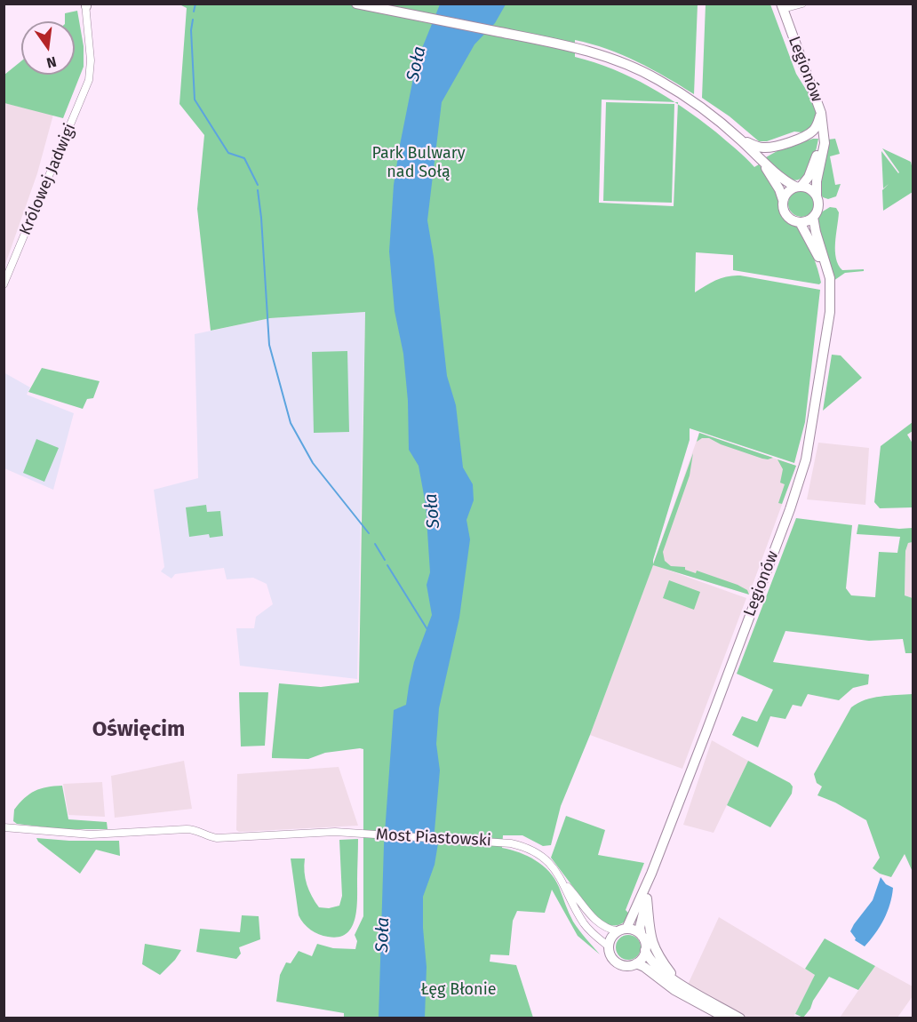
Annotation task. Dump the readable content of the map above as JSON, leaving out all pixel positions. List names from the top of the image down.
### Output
{
  "streets": {
    "main road": ["Legionów"],
    "street": ["Królowej Jadwigi", "Most Piastowski"]
  },
  "districts": ["Oświęcim"],
  "water": ["Soła"],
  "parks": ["Park Bulwary nad Sołą", "Łęg Błonie"],
  "north": "bottom"
}
